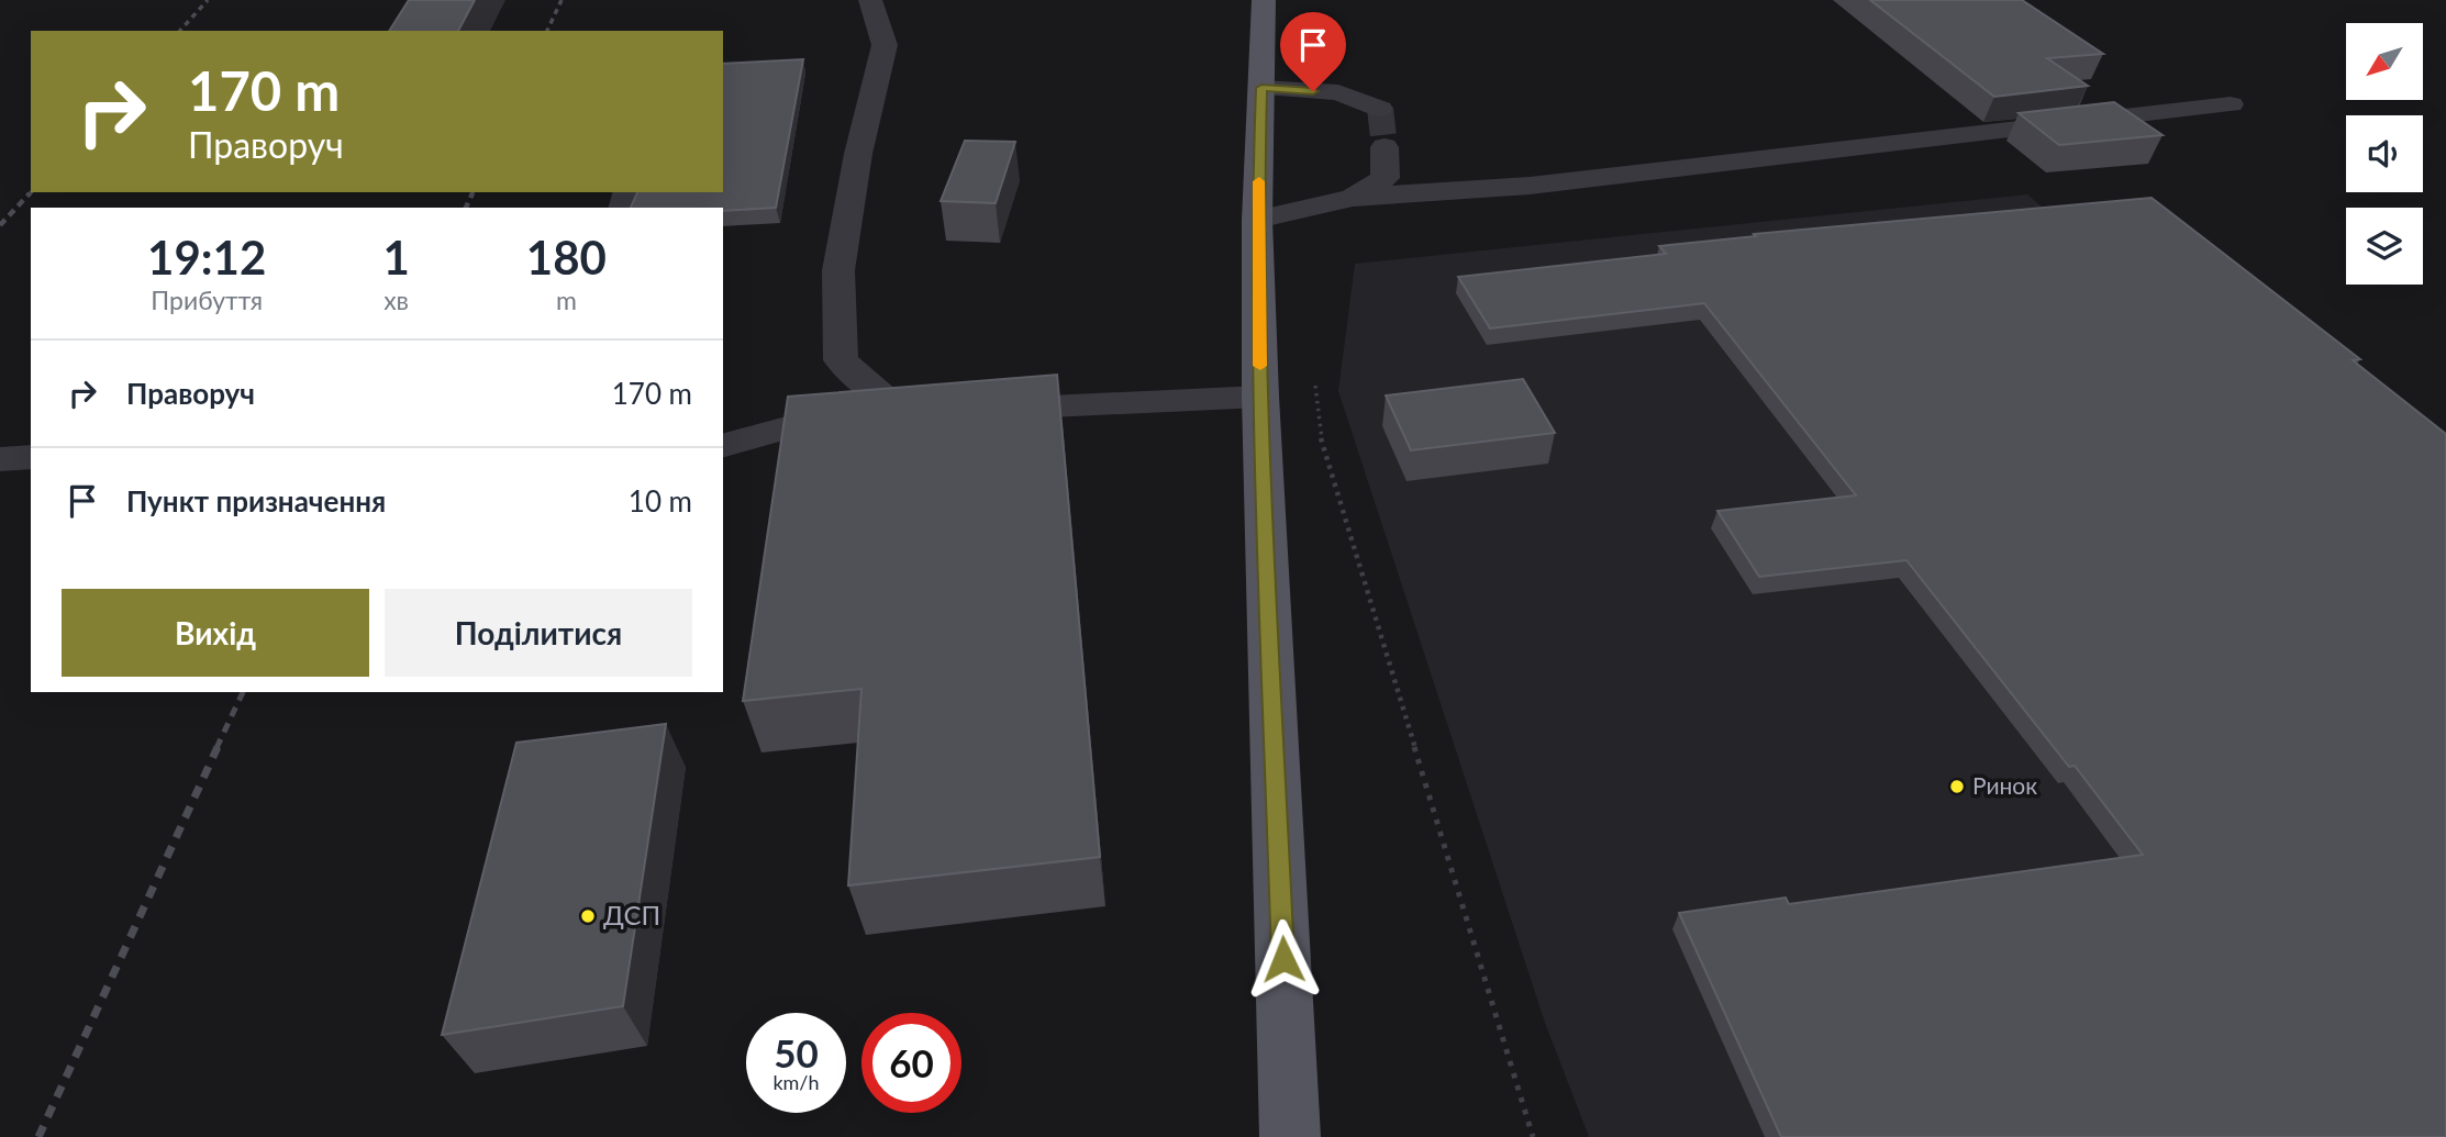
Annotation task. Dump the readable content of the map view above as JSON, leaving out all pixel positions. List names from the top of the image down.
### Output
{
  "places": ["Ринок", "ДСП"],
  "north": "bottom left",
  "page": {
    "turn": ["170 m", "Праворуч"],
    "eta": [
      "19:12",
      "Прибуття",
      "1",
      "хв",
      "180",
      "m"
    ],
    "list": [
      {
        "name": "Праворуч",
        "value": "170 m"
      },
      {
        "name": "Пункт призначення",
        "value": "10 m"
      }
    ],
    "buttons": ["Вихід", "Поділитися"],
    "speed": "50 km/h",
    "limit": "60"
  }
}
